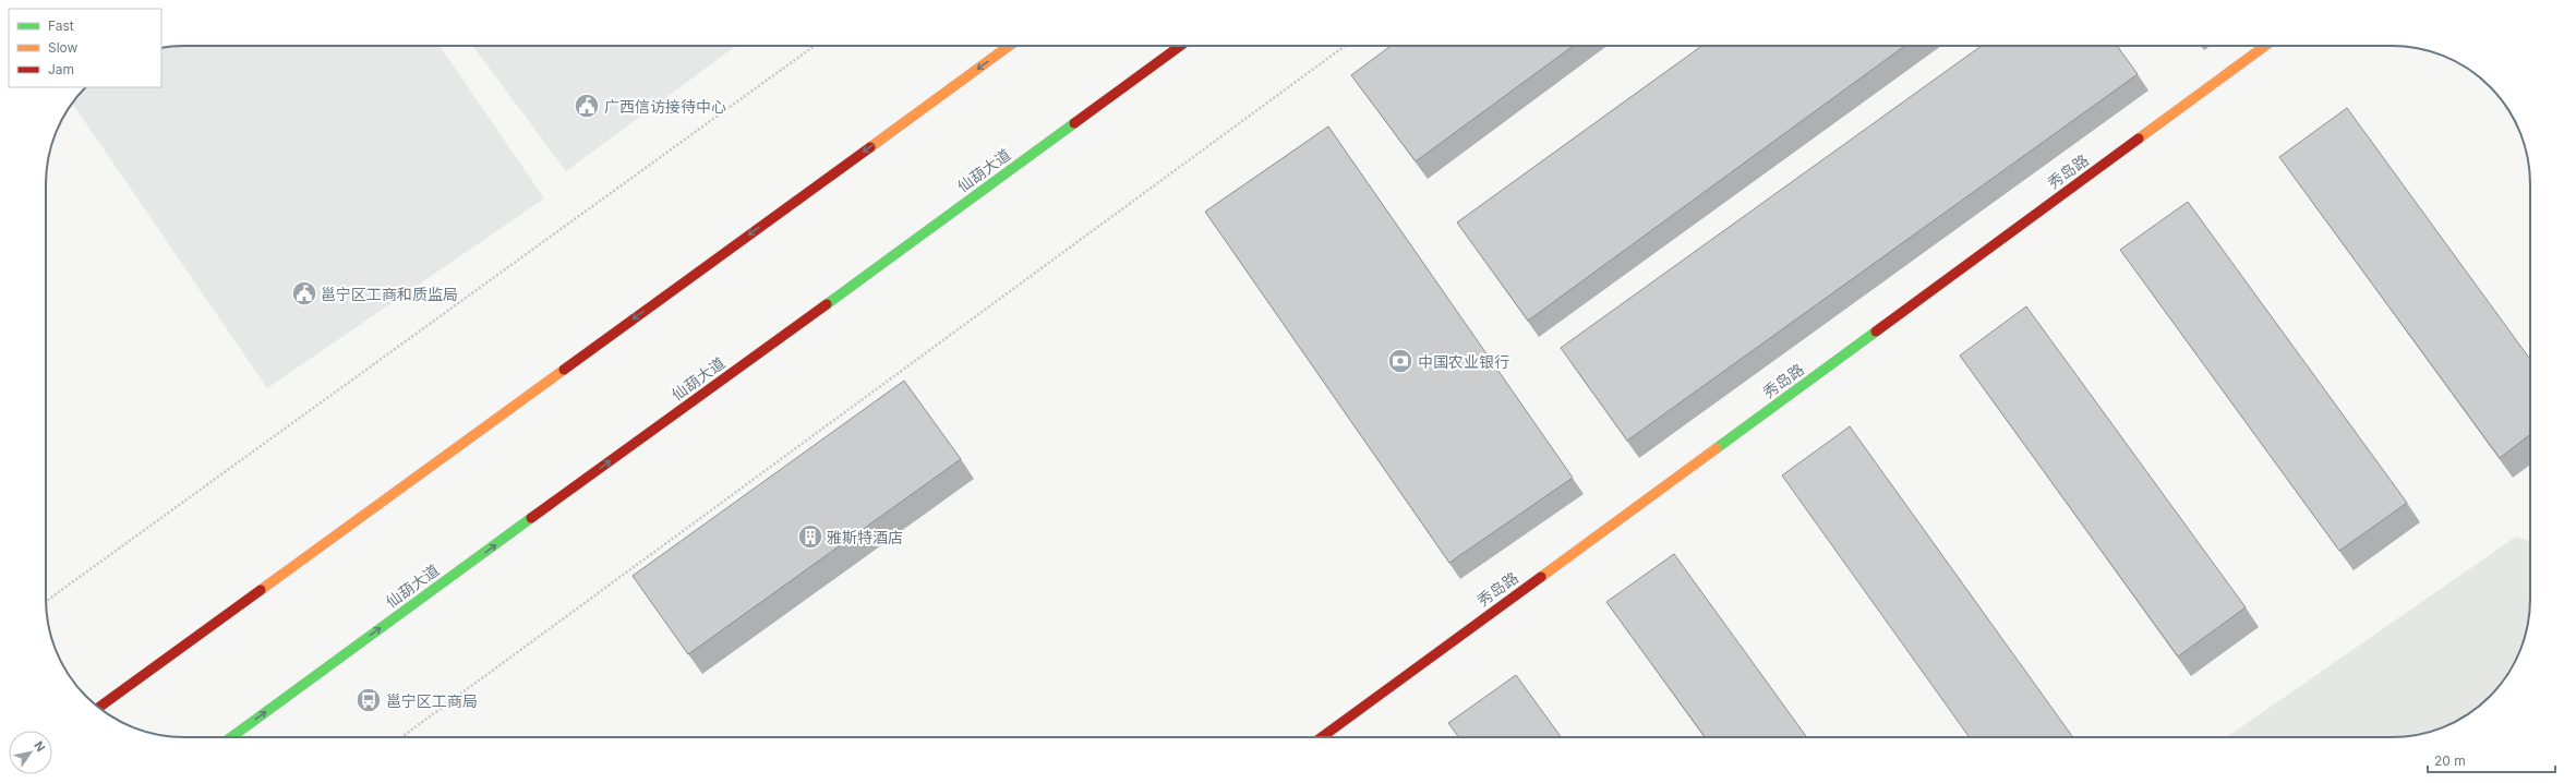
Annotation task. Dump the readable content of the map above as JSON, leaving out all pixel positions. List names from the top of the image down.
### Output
{
  "streets": {
    "main road": ["仙葫大道", "秀岛路"]
  },
  "one_way": ["仙葫大道"],
  "places": {
    "public building": ["广西信访接待中心", "邕宁区工商和质监局"],
    "bank": ["中国农业银行"],
    "building": ["雅斯特酒店"],
    "bus stop": ["邕宁区工商局"]
  },
  "legend": ["Fast", "Slow", "Jam"],
  "scale_bar": "20 m",
  "north": "top right"
}
